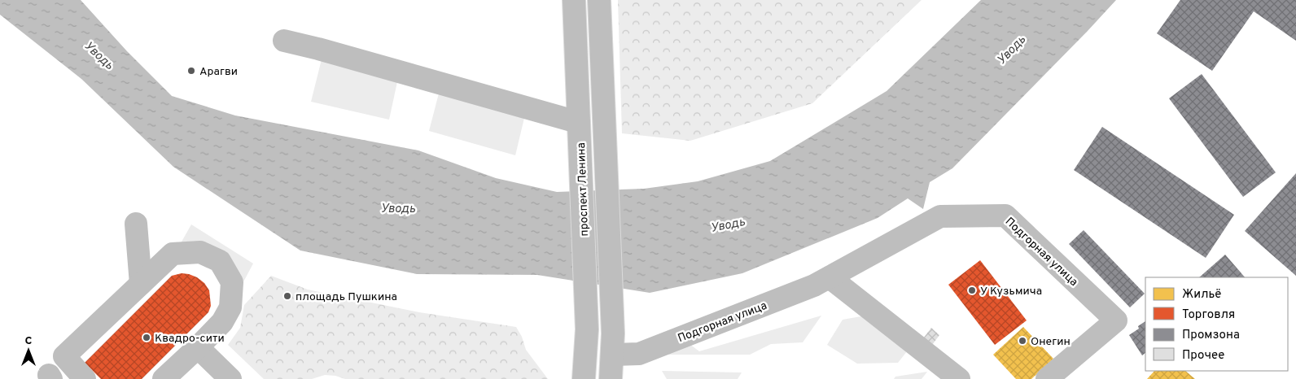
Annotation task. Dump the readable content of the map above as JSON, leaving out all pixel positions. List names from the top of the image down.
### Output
{
  "streets": {
    "main road": ["проспект Ленина", "Подгорная улица"]
  },
  "water": ["Уводь"],
  "places": [
    "Арагви",
    "У Кузьмича",
    "площадь Пушкина",
    "Квадро-сити",
    "Онегин"
  ],
  "legend": [
    "Жильё",
    "Торговля",
    "Промзона",
    "Прочее"
  ],
  "north": "top"
}
